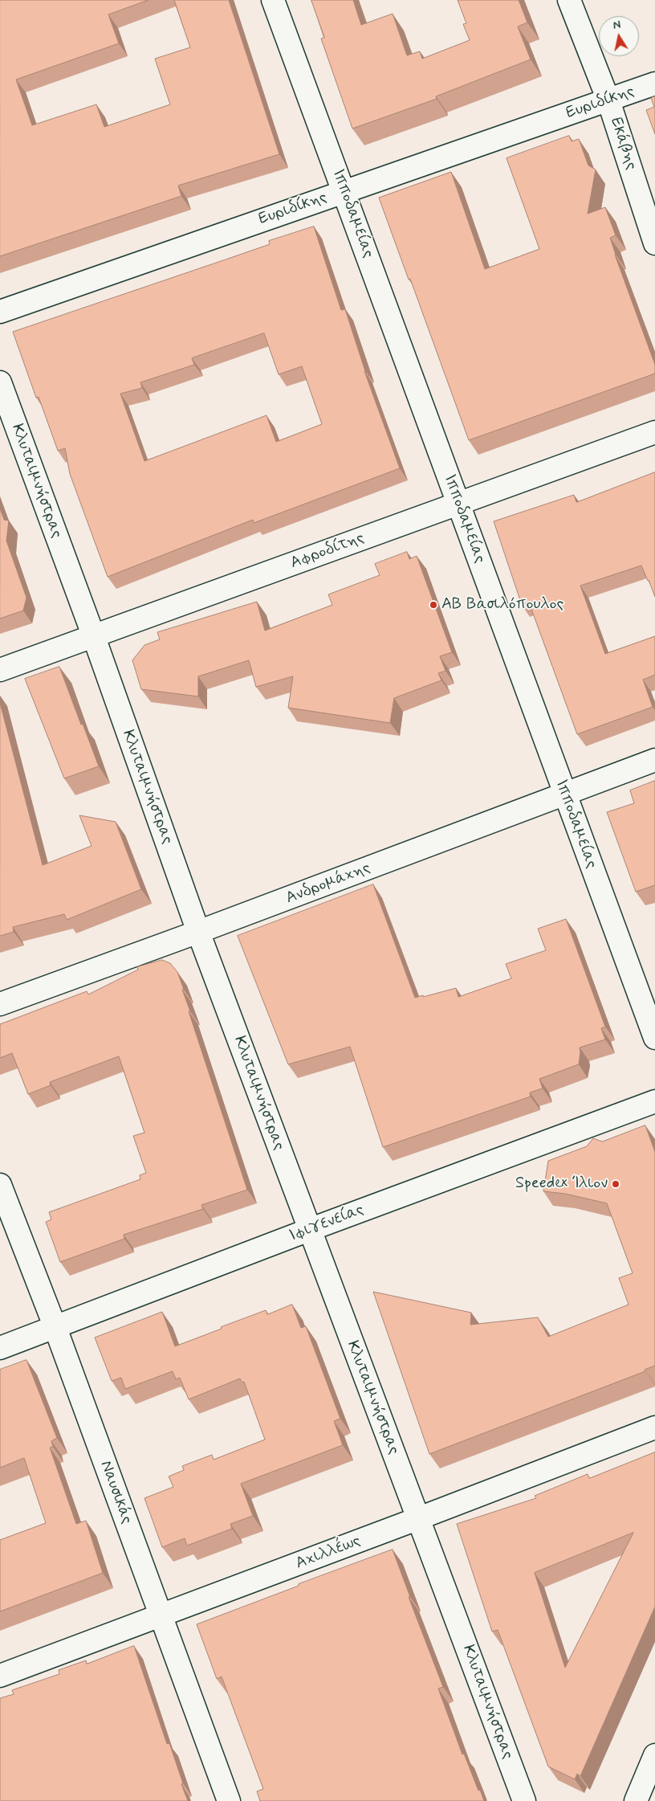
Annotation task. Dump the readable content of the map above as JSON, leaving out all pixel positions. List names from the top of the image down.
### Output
{
  "streets": {
    "street": [
      "Ευριδίκης",
      "Εκάβης",
      "Ιπποδαμείας",
      "Κλυταιμνήστρας",
      "Αφροδίτης",
      "Ανδρομάχης",
      "Ιφιγενείας",
      "Ναυσικάς",
      "Αχιλλέως"
    ]
  },
  "crossings": [
    ["Ευριδίκης", "Εκάβης"],
    ["Ευριδίκης", "Ιπποδαμείας"],
    ["Ιπποδαμείας", "Αφροδίτης"],
    ["Ιπποδαμείας", "Ανδρομάχης"],
    ["Κλυταιμνήστρας", "Αφροδίτης"],
    ["Κλυταιμνήστρας", "Ανδρομάχης"],
    ["Κλυταιμνήστρας", "Ιφιγενείας"],
    ["Κλυταιμνήστρας", "Αχιλλέως"],
    ["Ιφιγενείας", "Ναυσικάς"],
    ["Ναυσικάς", "Αχιλλέως"]
  ],
  "places": ["ΑΒ Βασιλόπουλος", "Speedex Ίλιον"],
  "north": "top"
}
